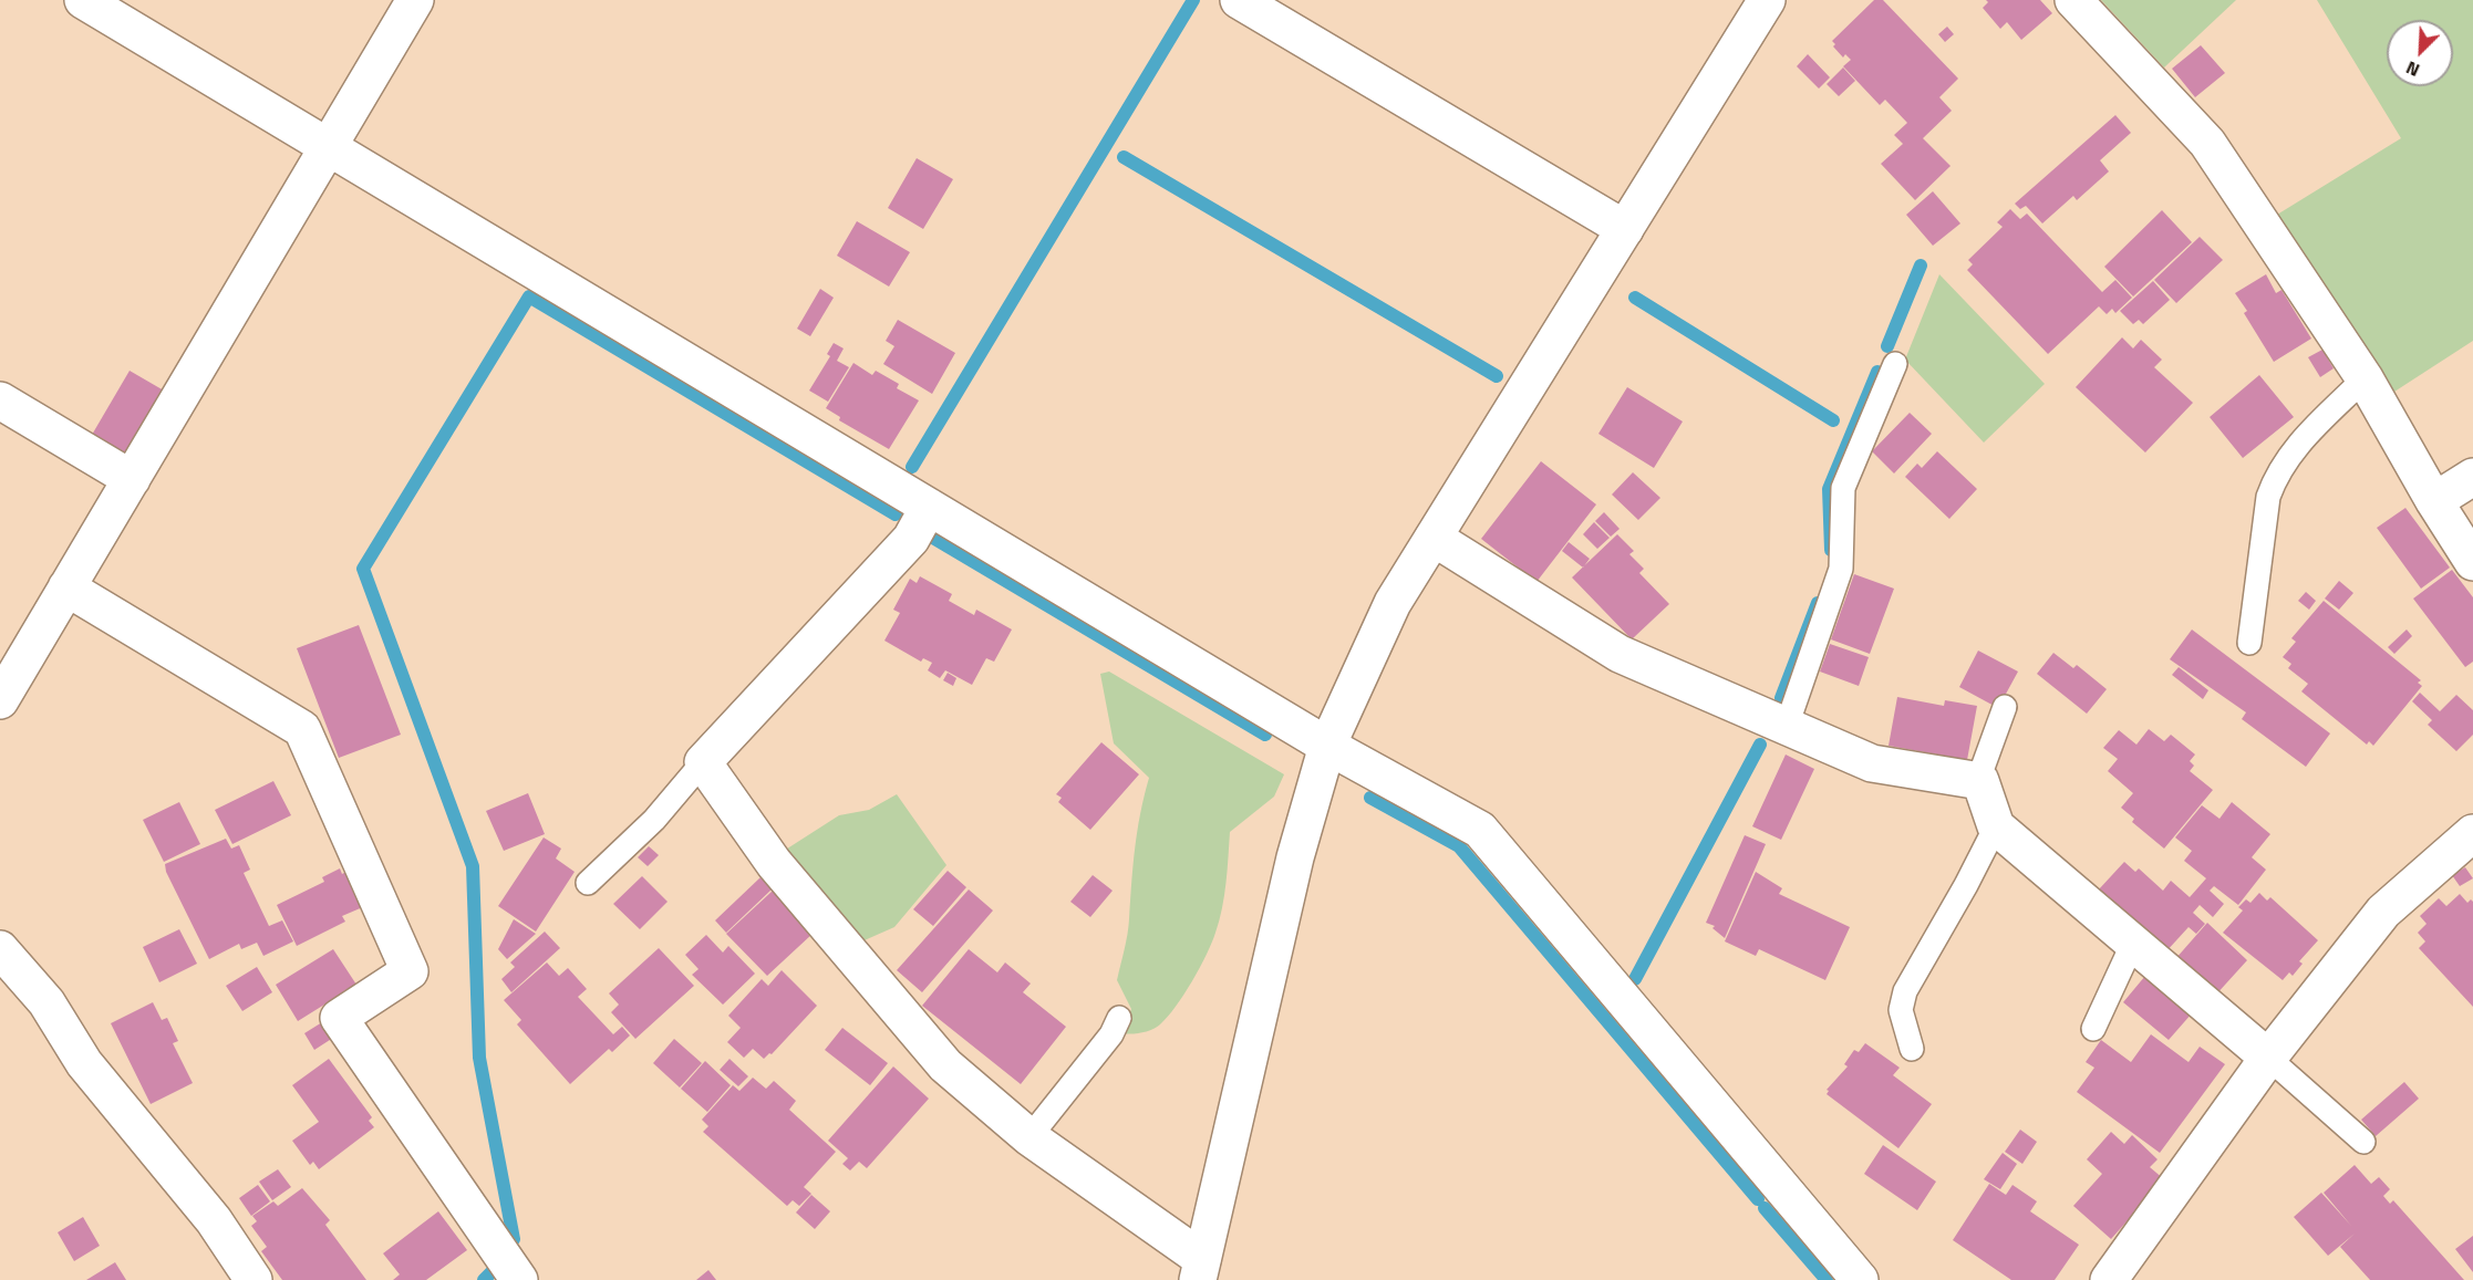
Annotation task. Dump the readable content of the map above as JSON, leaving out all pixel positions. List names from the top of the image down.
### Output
{
  "north": "bottom left"
}
